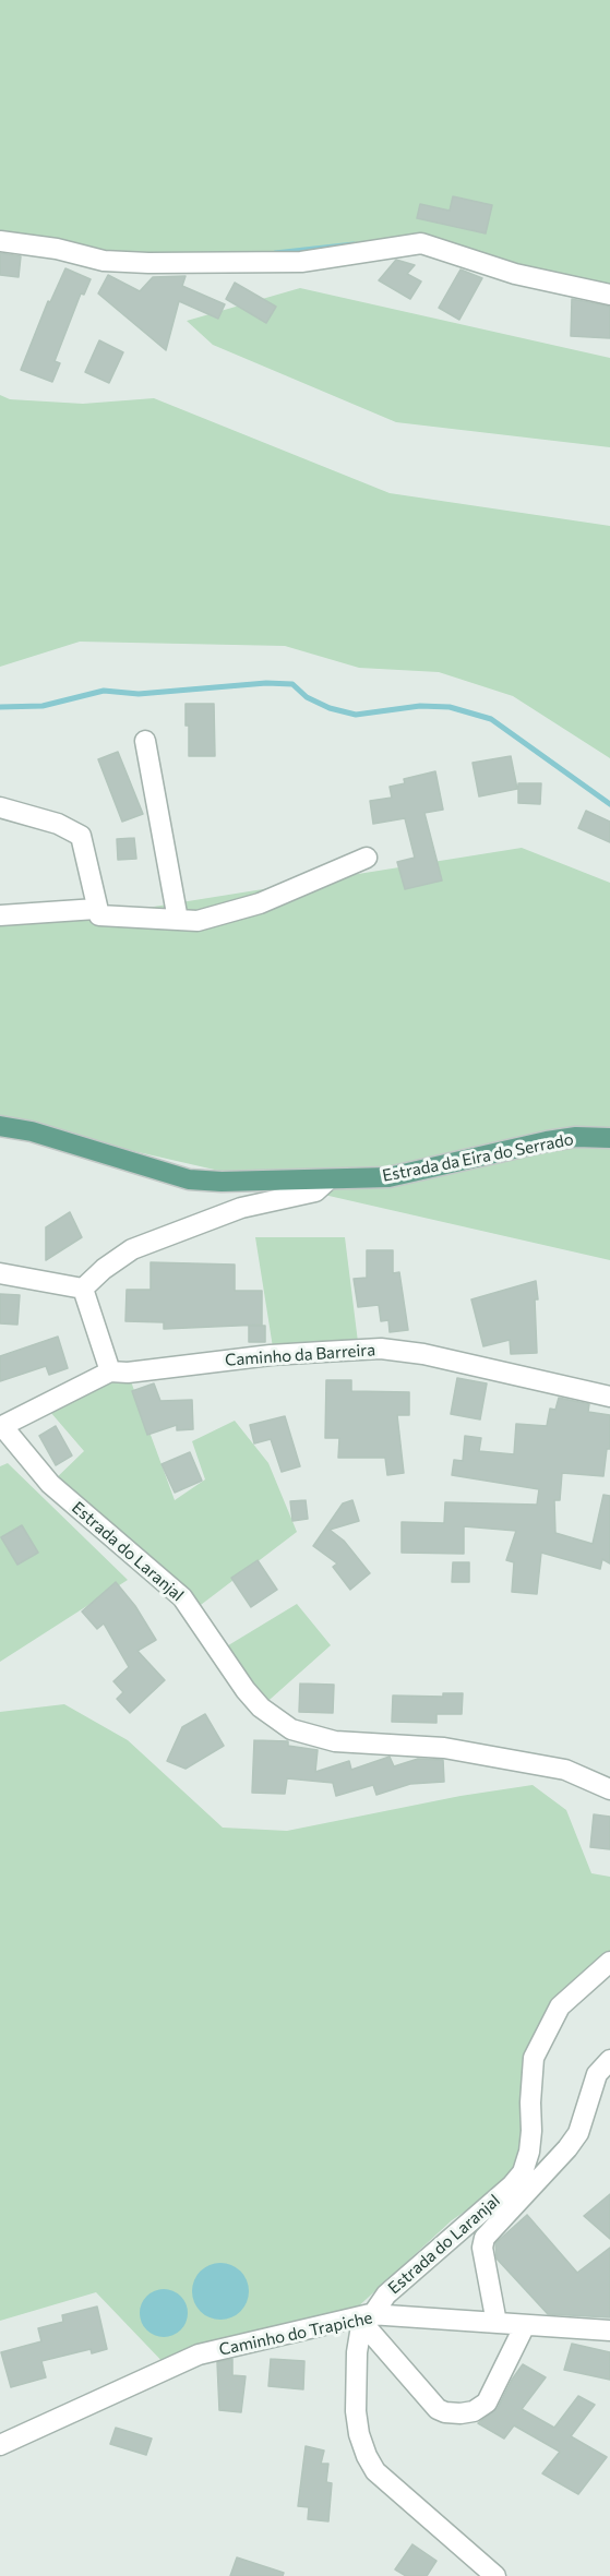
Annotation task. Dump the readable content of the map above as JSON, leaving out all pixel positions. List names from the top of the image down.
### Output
{
  "streets": {
    "main road": ["Estrada da Eira do Serrado"],
    "street": ["Caminho da Barreira", "Estrada do Laranjal", "Caminho do Trapiche"]
  },
  "crossings": [
    ["Caminho da Barreira", "Estrada do Laranjal"],
    ["Estrada do Laranjal", "Caminho do Trapiche"]
  ]
}
